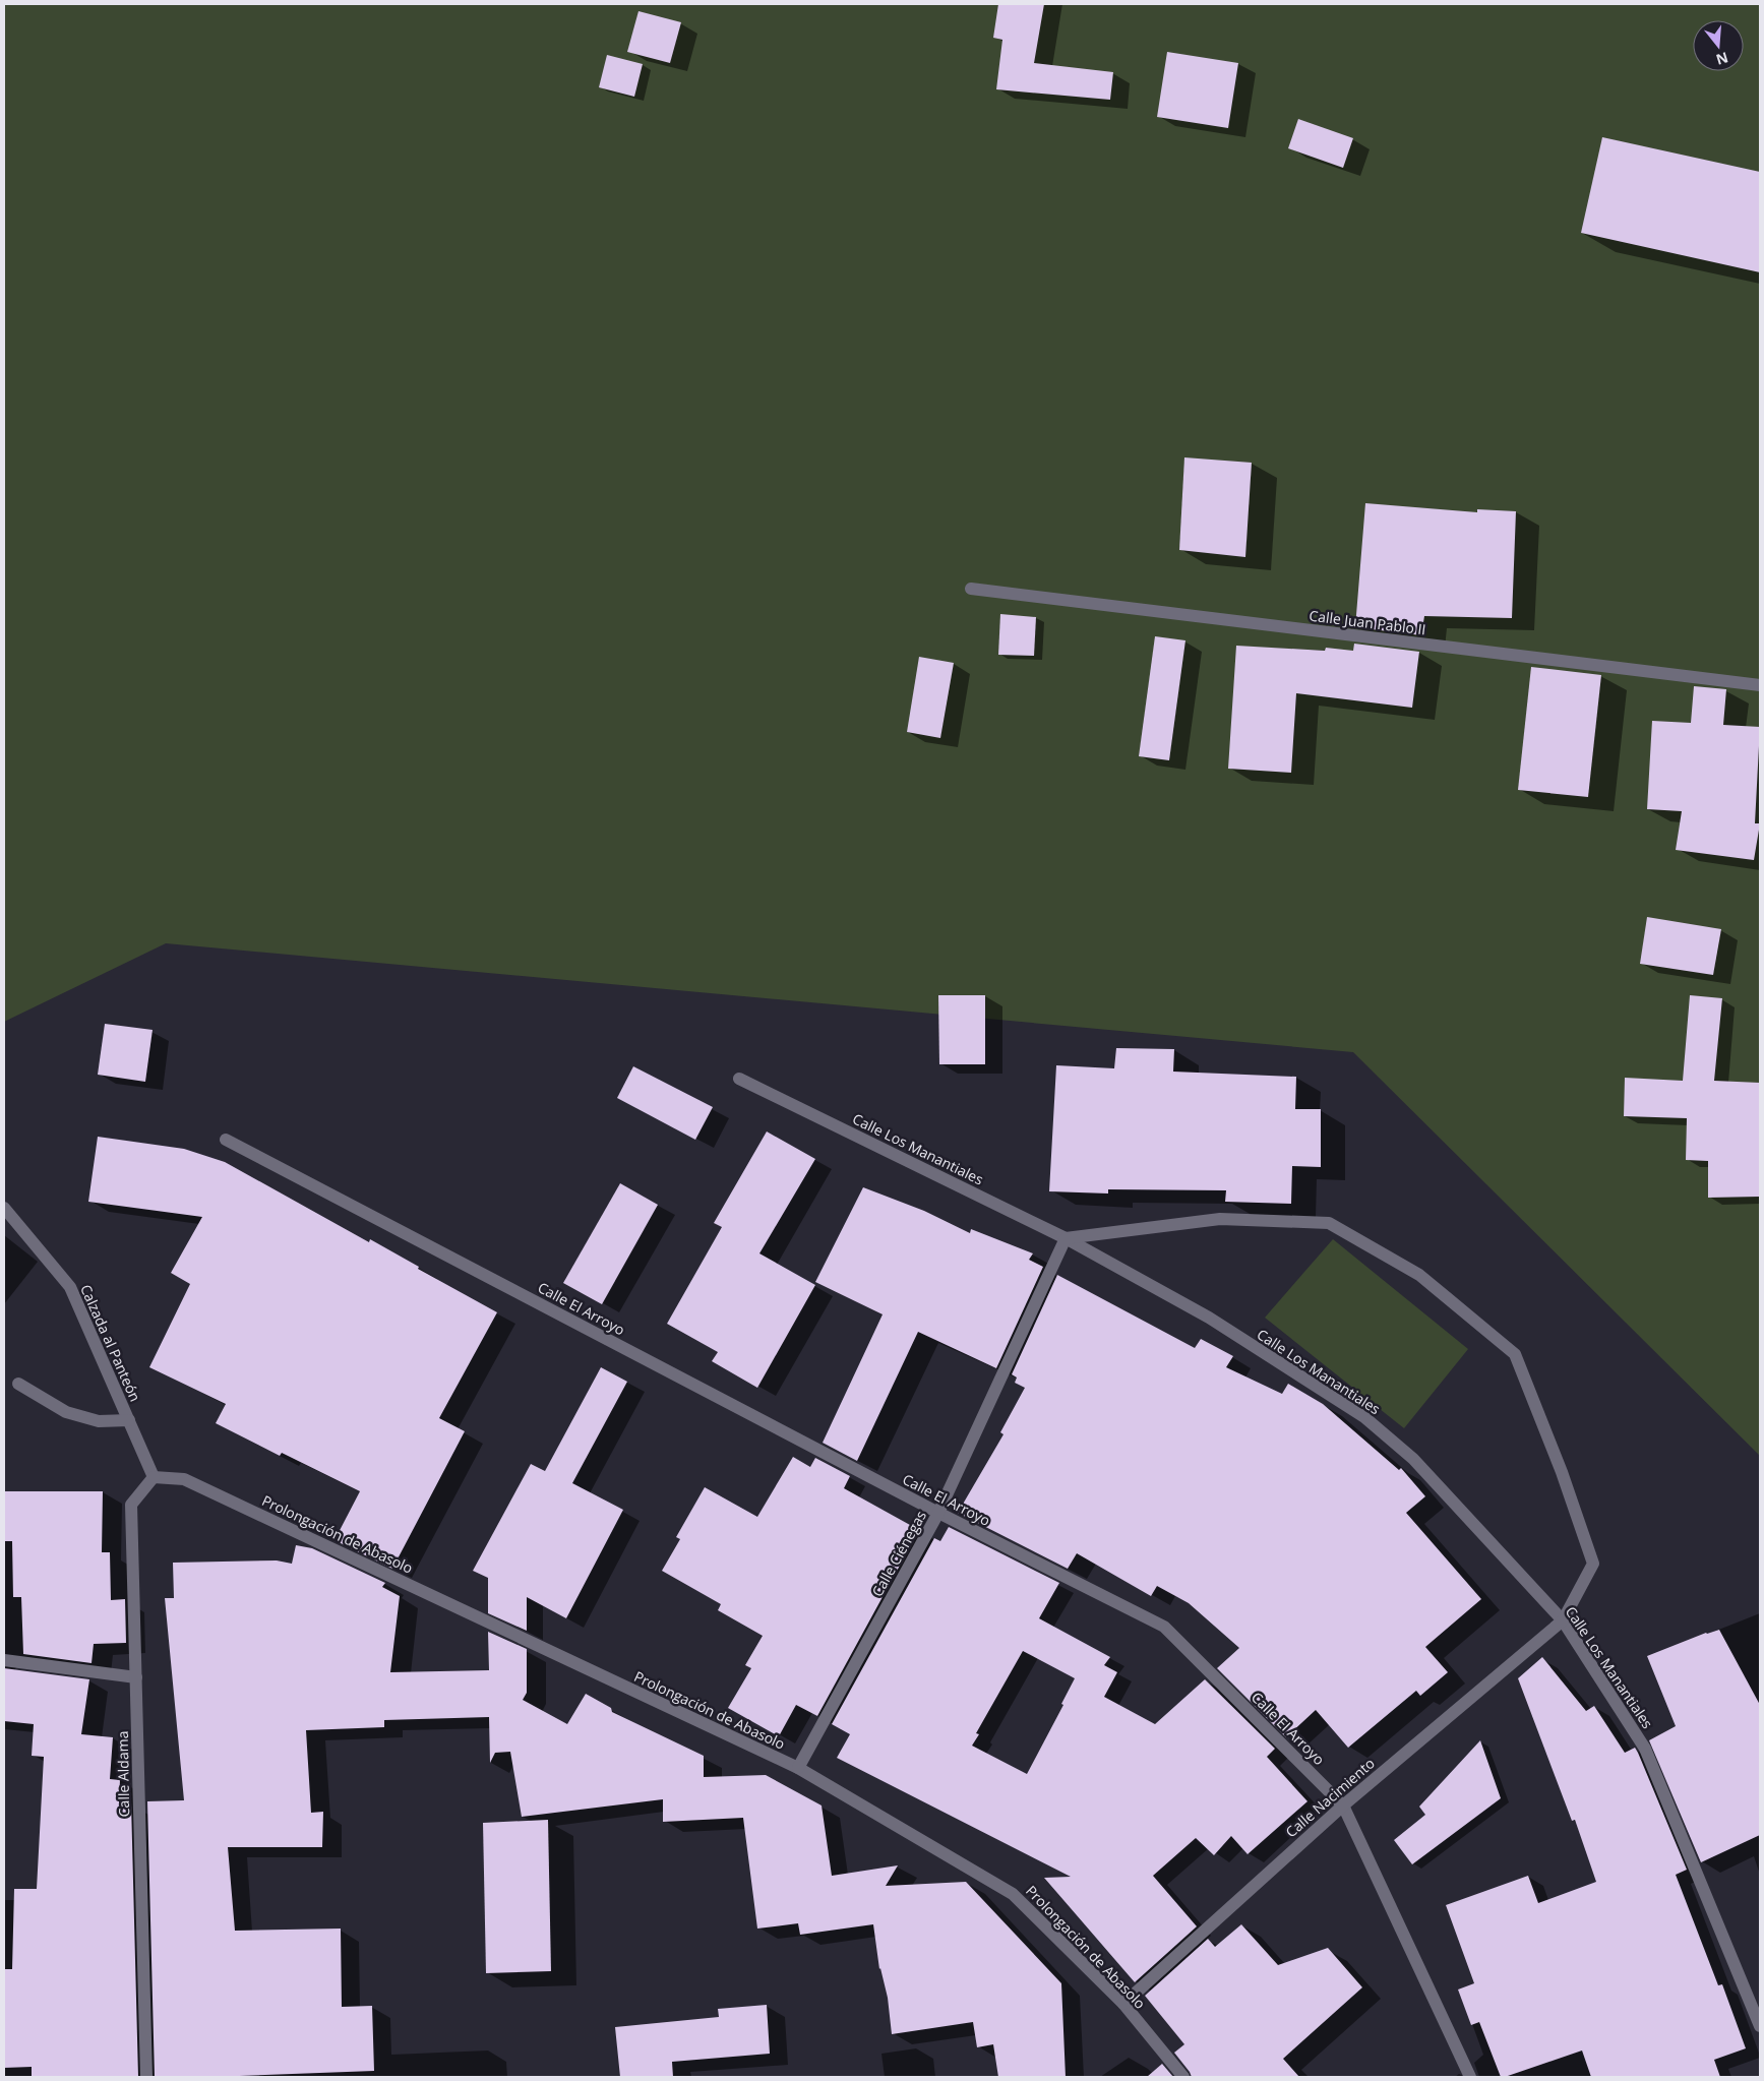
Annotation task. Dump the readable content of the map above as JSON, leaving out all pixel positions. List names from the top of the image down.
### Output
{
  "streets": {
    "street": [
      "Calle Juan Pablo II",
      "Calle Los Manantiales",
      "Calle El Arroyo",
      "Calzada al Panteón",
      "Prolongación de Abasolo",
      "Calle Ciénegas",
      "Calle Aldama",
      "Calle Nacimiento"
    ]
  },
  "crossings": [
    ["Calle Los Manantiales", "Calle Ciénegas"],
    ["Calle Los Manantiales", "Calle Nacimiento"],
    ["Calle El Arroyo", "Calle Ciénegas"],
    ["Calle El Arroyo", "Calle Nacimiento"],
    ["Calzada al Panteón", "Prolongación de Abasolo"],
    ["Calzada al Panteón", "Calle Aldama"],
    ["Prolongación de Abasolo", "Calle Ciénegas"],
    ["Prolongación de Abasolo", "Calle Aldama"],
    ["Prolongación de Abasolo", "Calle Nacimiento"]
  ],
  "north": "bottom"
}
